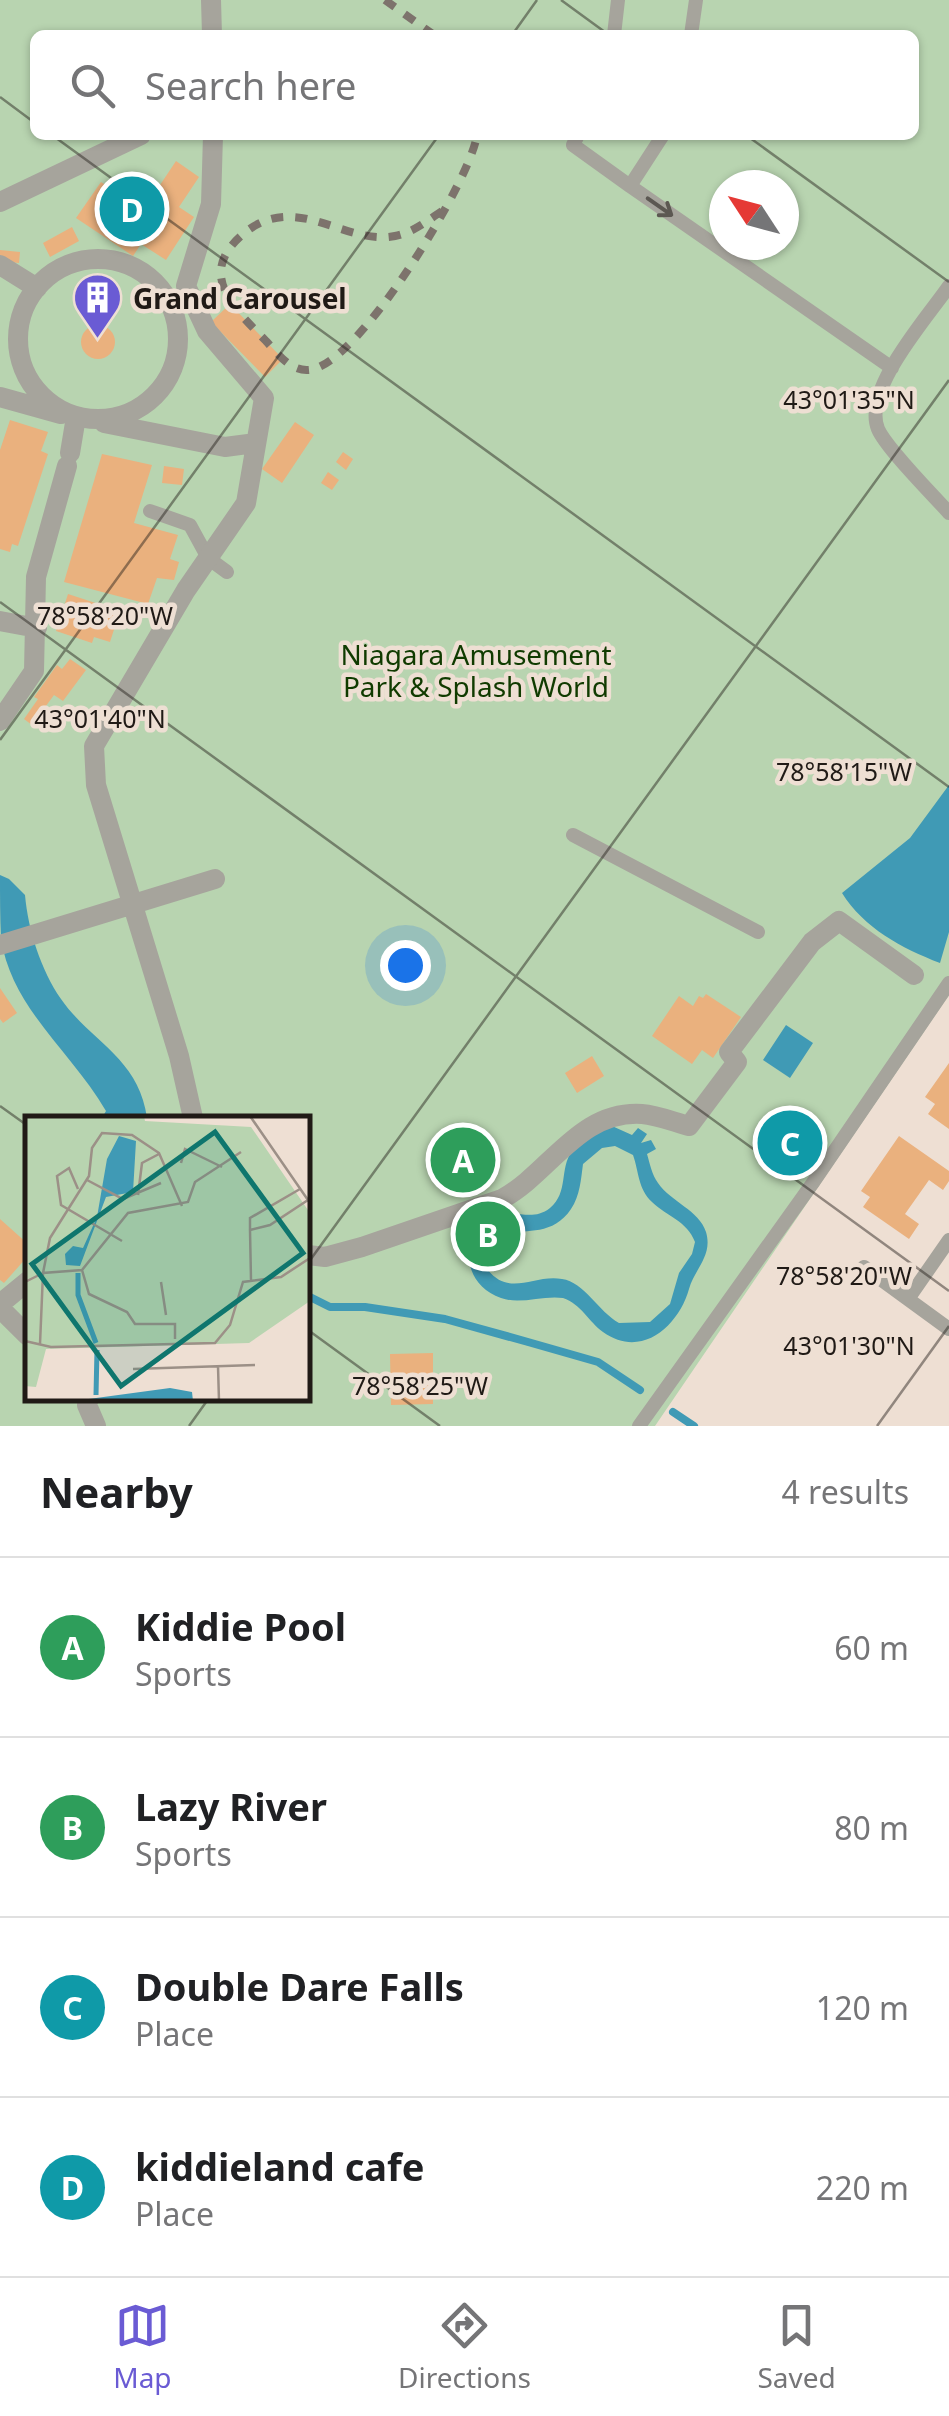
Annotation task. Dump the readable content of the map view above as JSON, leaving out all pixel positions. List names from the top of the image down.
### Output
{
  "parks": ["Niagara Amusement Park & Splash World"],
  "places": {
    "building": ["Grand Carousel"]
  },
  "north": "top left",
  "page": {
    "search": "Search here",
    "pins": [
      "D",
      "C",
      "A",
      "B"
    ],
    "heading": ["Nearby", "4 results"],
    "list": [
      {
        "mark": "A",
        "name": "Kiddie Pool",
        "note": "Sports",
        "value": "60 m"
      },
      {
        "mark": "B",
        "name": "Lazy River",
        "note": "Sports",
        "value": "80 m"
      },
      {
        "mark": "C",
        "name": "Double Dare Falls",
        "note": "Place",
        "value": "120 m"
      },
      {
        "mark": "D",
        "name": "kiddieland cafe",
        "note": "Place",
        "value": "220 m"
      }
    ],
    "nav": ["Map", "Directions", "Saved"]
  },
  "coordinates": [
    "43°01'35\"N",
    "78°58'20\"W",
    "43°01'40\"N",
    "78°58'15\"W",
    "43°01'30\"N",
    "78°58'25\"W"
  ]
}
